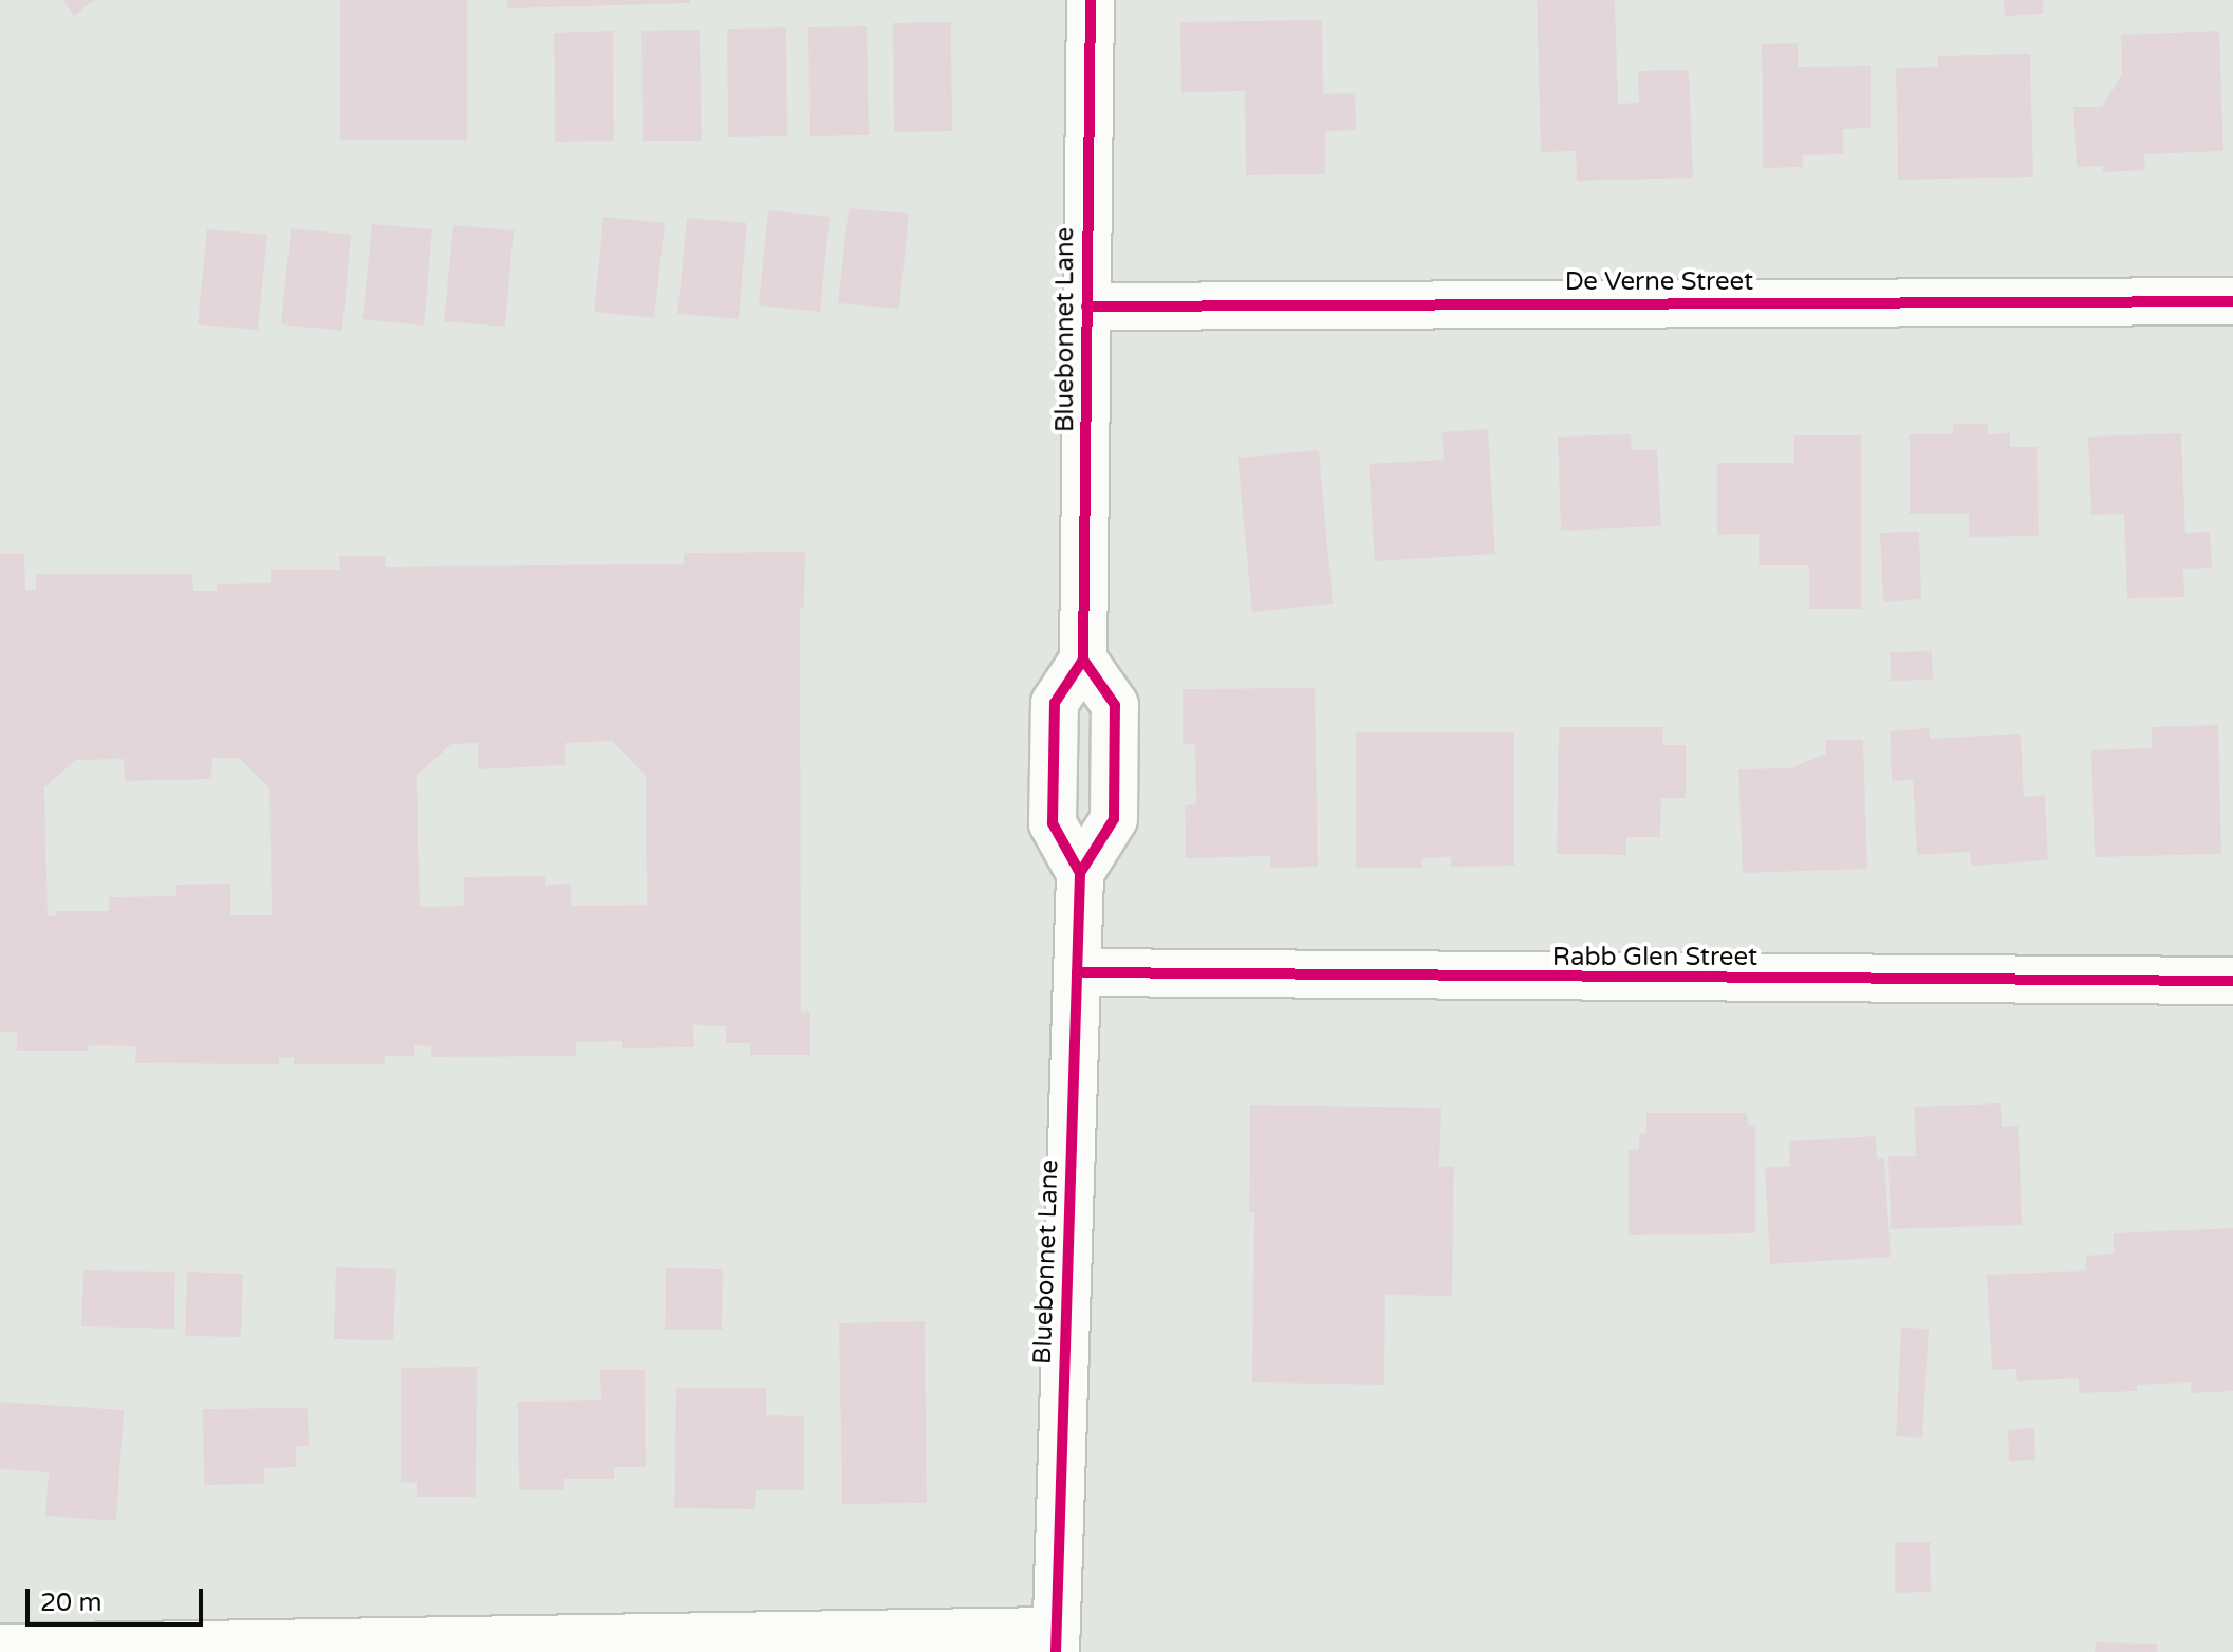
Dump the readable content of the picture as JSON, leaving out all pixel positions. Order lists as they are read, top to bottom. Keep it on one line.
{"streets":{"street":["De Verne Street","Bluebonnet Lane","Rabb Glen Street"]},"crossings":[["De Verne Street","Bluebonnet Lane"],["Bluebonnet Lane","Rabb Glen Street"]],"scale_bar":"20 m"}
